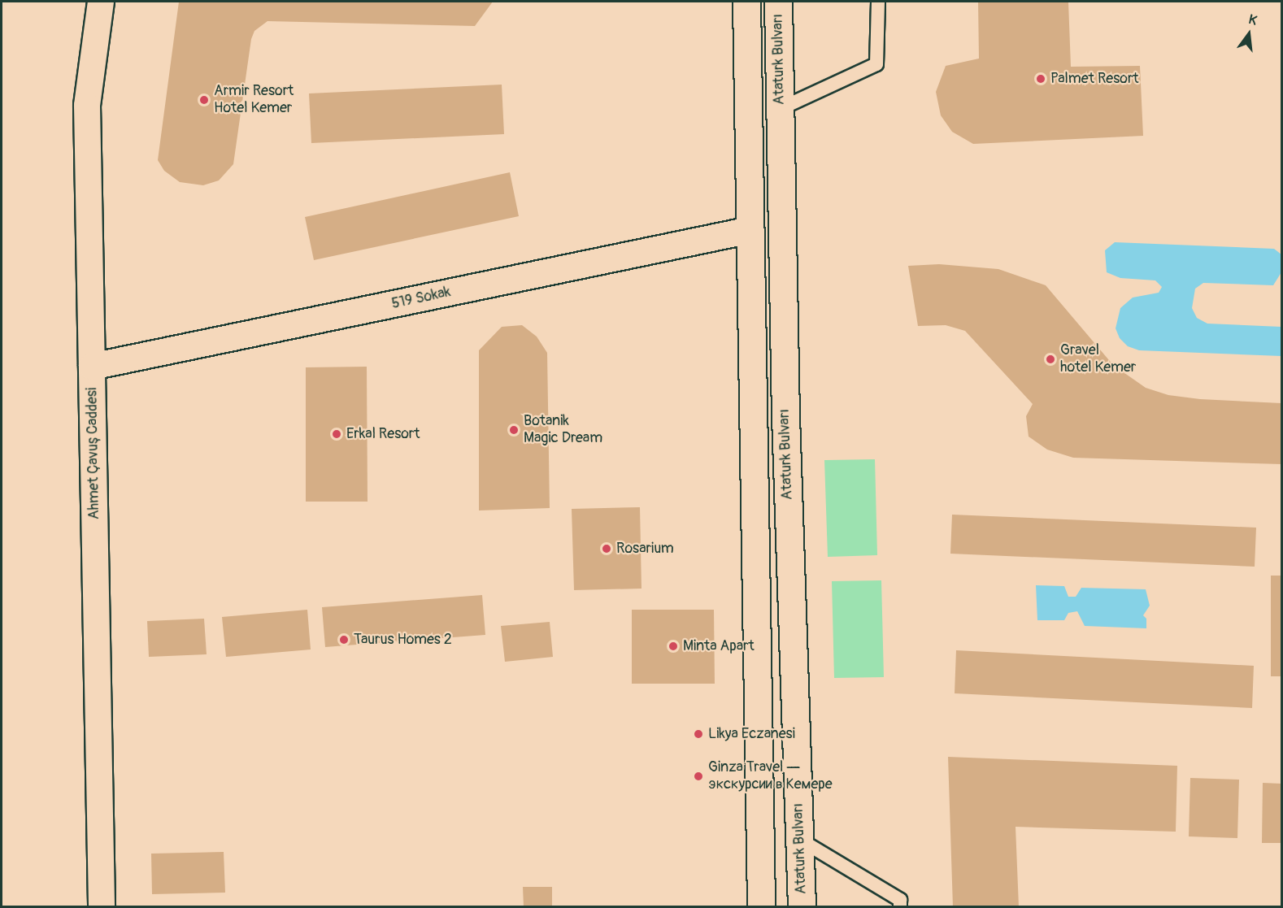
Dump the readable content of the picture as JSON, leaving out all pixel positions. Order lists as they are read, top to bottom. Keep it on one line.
{"streets":{"main road":["Ataturk Bulvarı"],"street":["519 Sokak","Ahmet Çavuş Caddesi"]},"crossings":[["519 Sokak","Ahmet Çavuş Caddesi"]],"places":["Palmet Resort","Armir Resort Hotel Kemer","Gravel hotel Kemer","Botanik Magic Dream","Erkal Resort","Rosarium","Taurus Homes 2","Minta Apart","Likya Eczanesi","Ginza Travel — экскурсии в Кемере"],"north":"top"}
